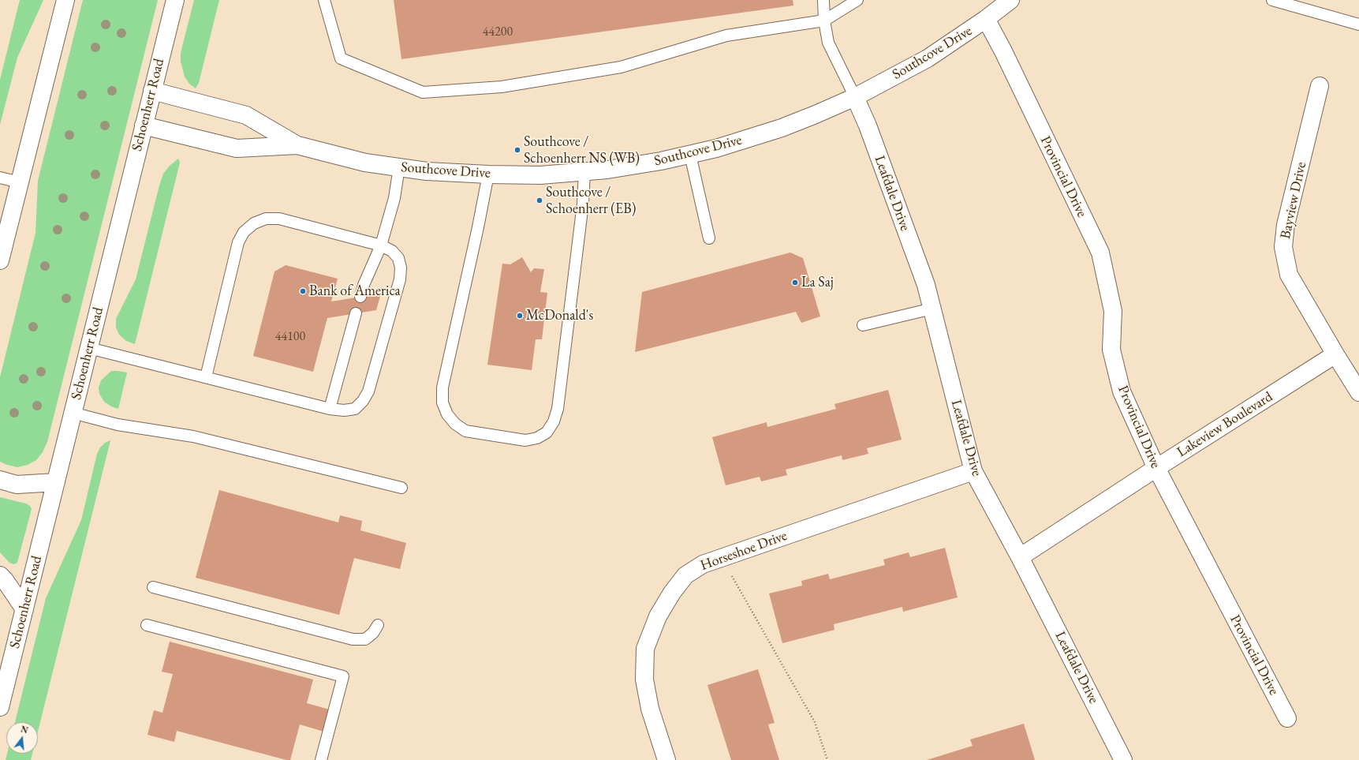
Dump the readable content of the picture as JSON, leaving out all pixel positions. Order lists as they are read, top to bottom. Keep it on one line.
{"streets":{"street":["Southcove Drive","Schoenherr Road","Provincial Drive","Leafdale Drive","Bayview Drive","Lakeview Boulevard","Horseshoe Drive"]},"crossings":[["Southcove Drive","Schoenherr Road"],["Southcove Drive","Provincial Drive"],["Southcove Drive","Leafdale Drive"],["Provincial Drive","Lakeview Boulevard"],["Leafdale Drive","Lakeview Boulevard"],["Leafdale Drive","Horseshoe Drive"],["Bayview Drive","Lakeview Boulevard"]],"places":["Southcove / Schoenherr NS (WB)","Southcove / Schoenherr (EB)","La Saj","Bank of America","McDonald's"],"house_numbers":["44200","44100"],"north":"top"}
